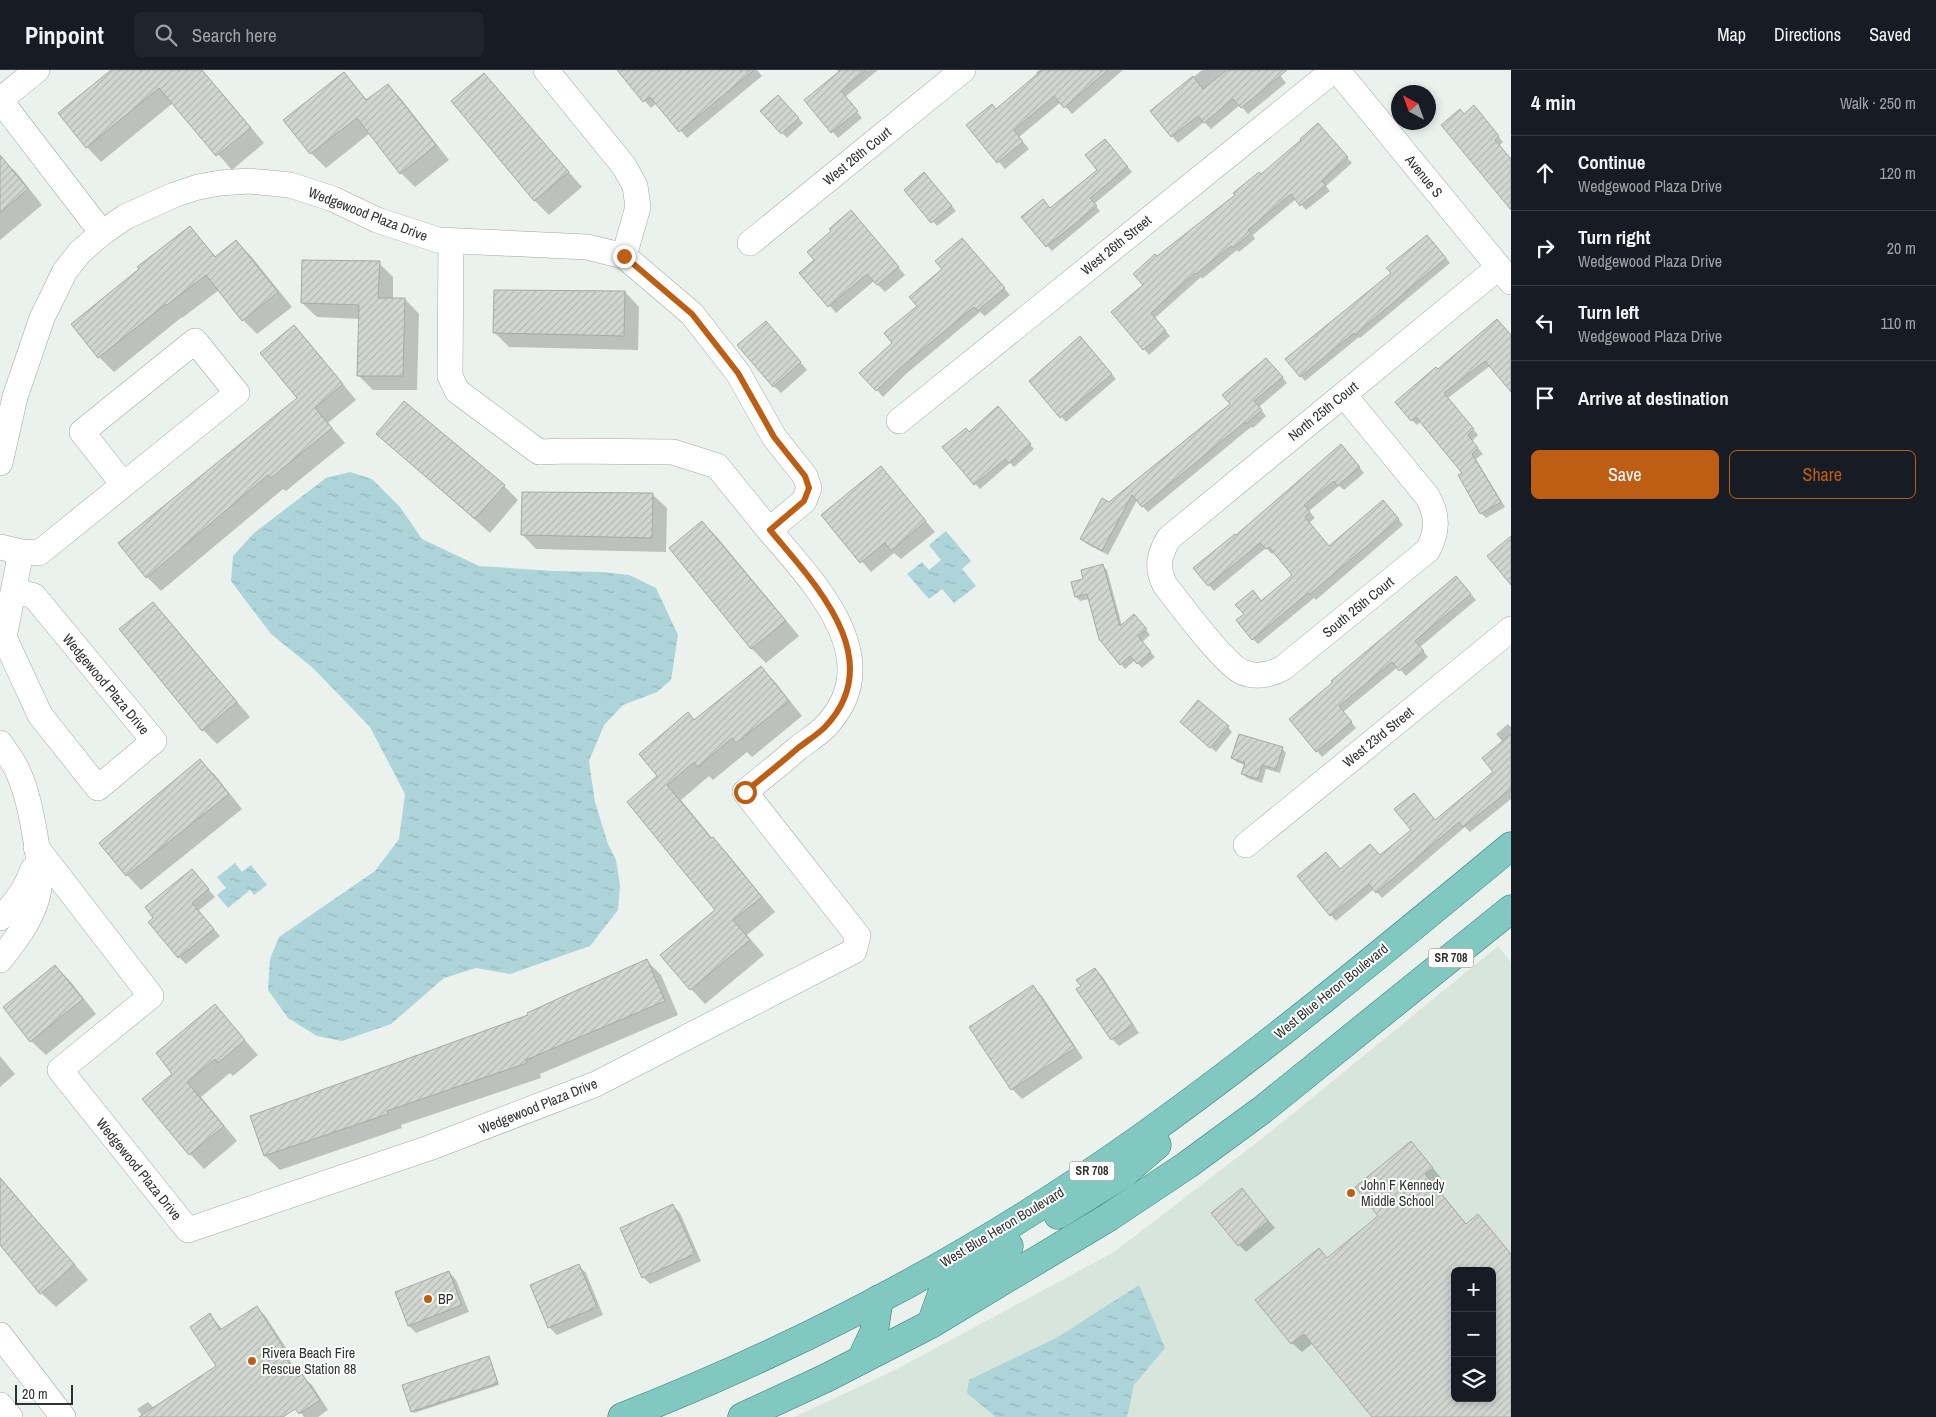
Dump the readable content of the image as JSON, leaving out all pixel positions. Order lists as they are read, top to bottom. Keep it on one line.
{"streets":{"main road":["SR 708","West Blue Heron Boulevard"],"street":["West 26th Court","Avenue S","Wedgewood Plaza Drive","West 26th Street","North 25th Court","South 25th Court","West 23rd Street"]},"crossings":[["Avenue S","West 26th Street"],["Avenue S","North 25th Court"],["North 25th Court","South 25th Court"]],"places":["John F Kennedy Middle School","BP","Rivera Beach Fire Rescue Station 88"],"scale_bar":"20 m","north":"top left","page":{"header":"Pinpoint","search":"Search here","nav":["Map","Directions","Saved"],"heading":["4 min","Walk · 250 m"],"list":[["Continue","Wedgewood Plaza Drive","120 m"],["Turn right","Wedgewood Plaza Drive","20 m"],["Turn left","Wedgewood Plaza Drive","110 m"],"Arrive at destination"],"buttons":["Save","Share"],"map_buttons":["+","−"],"scale":"20 m"}}
